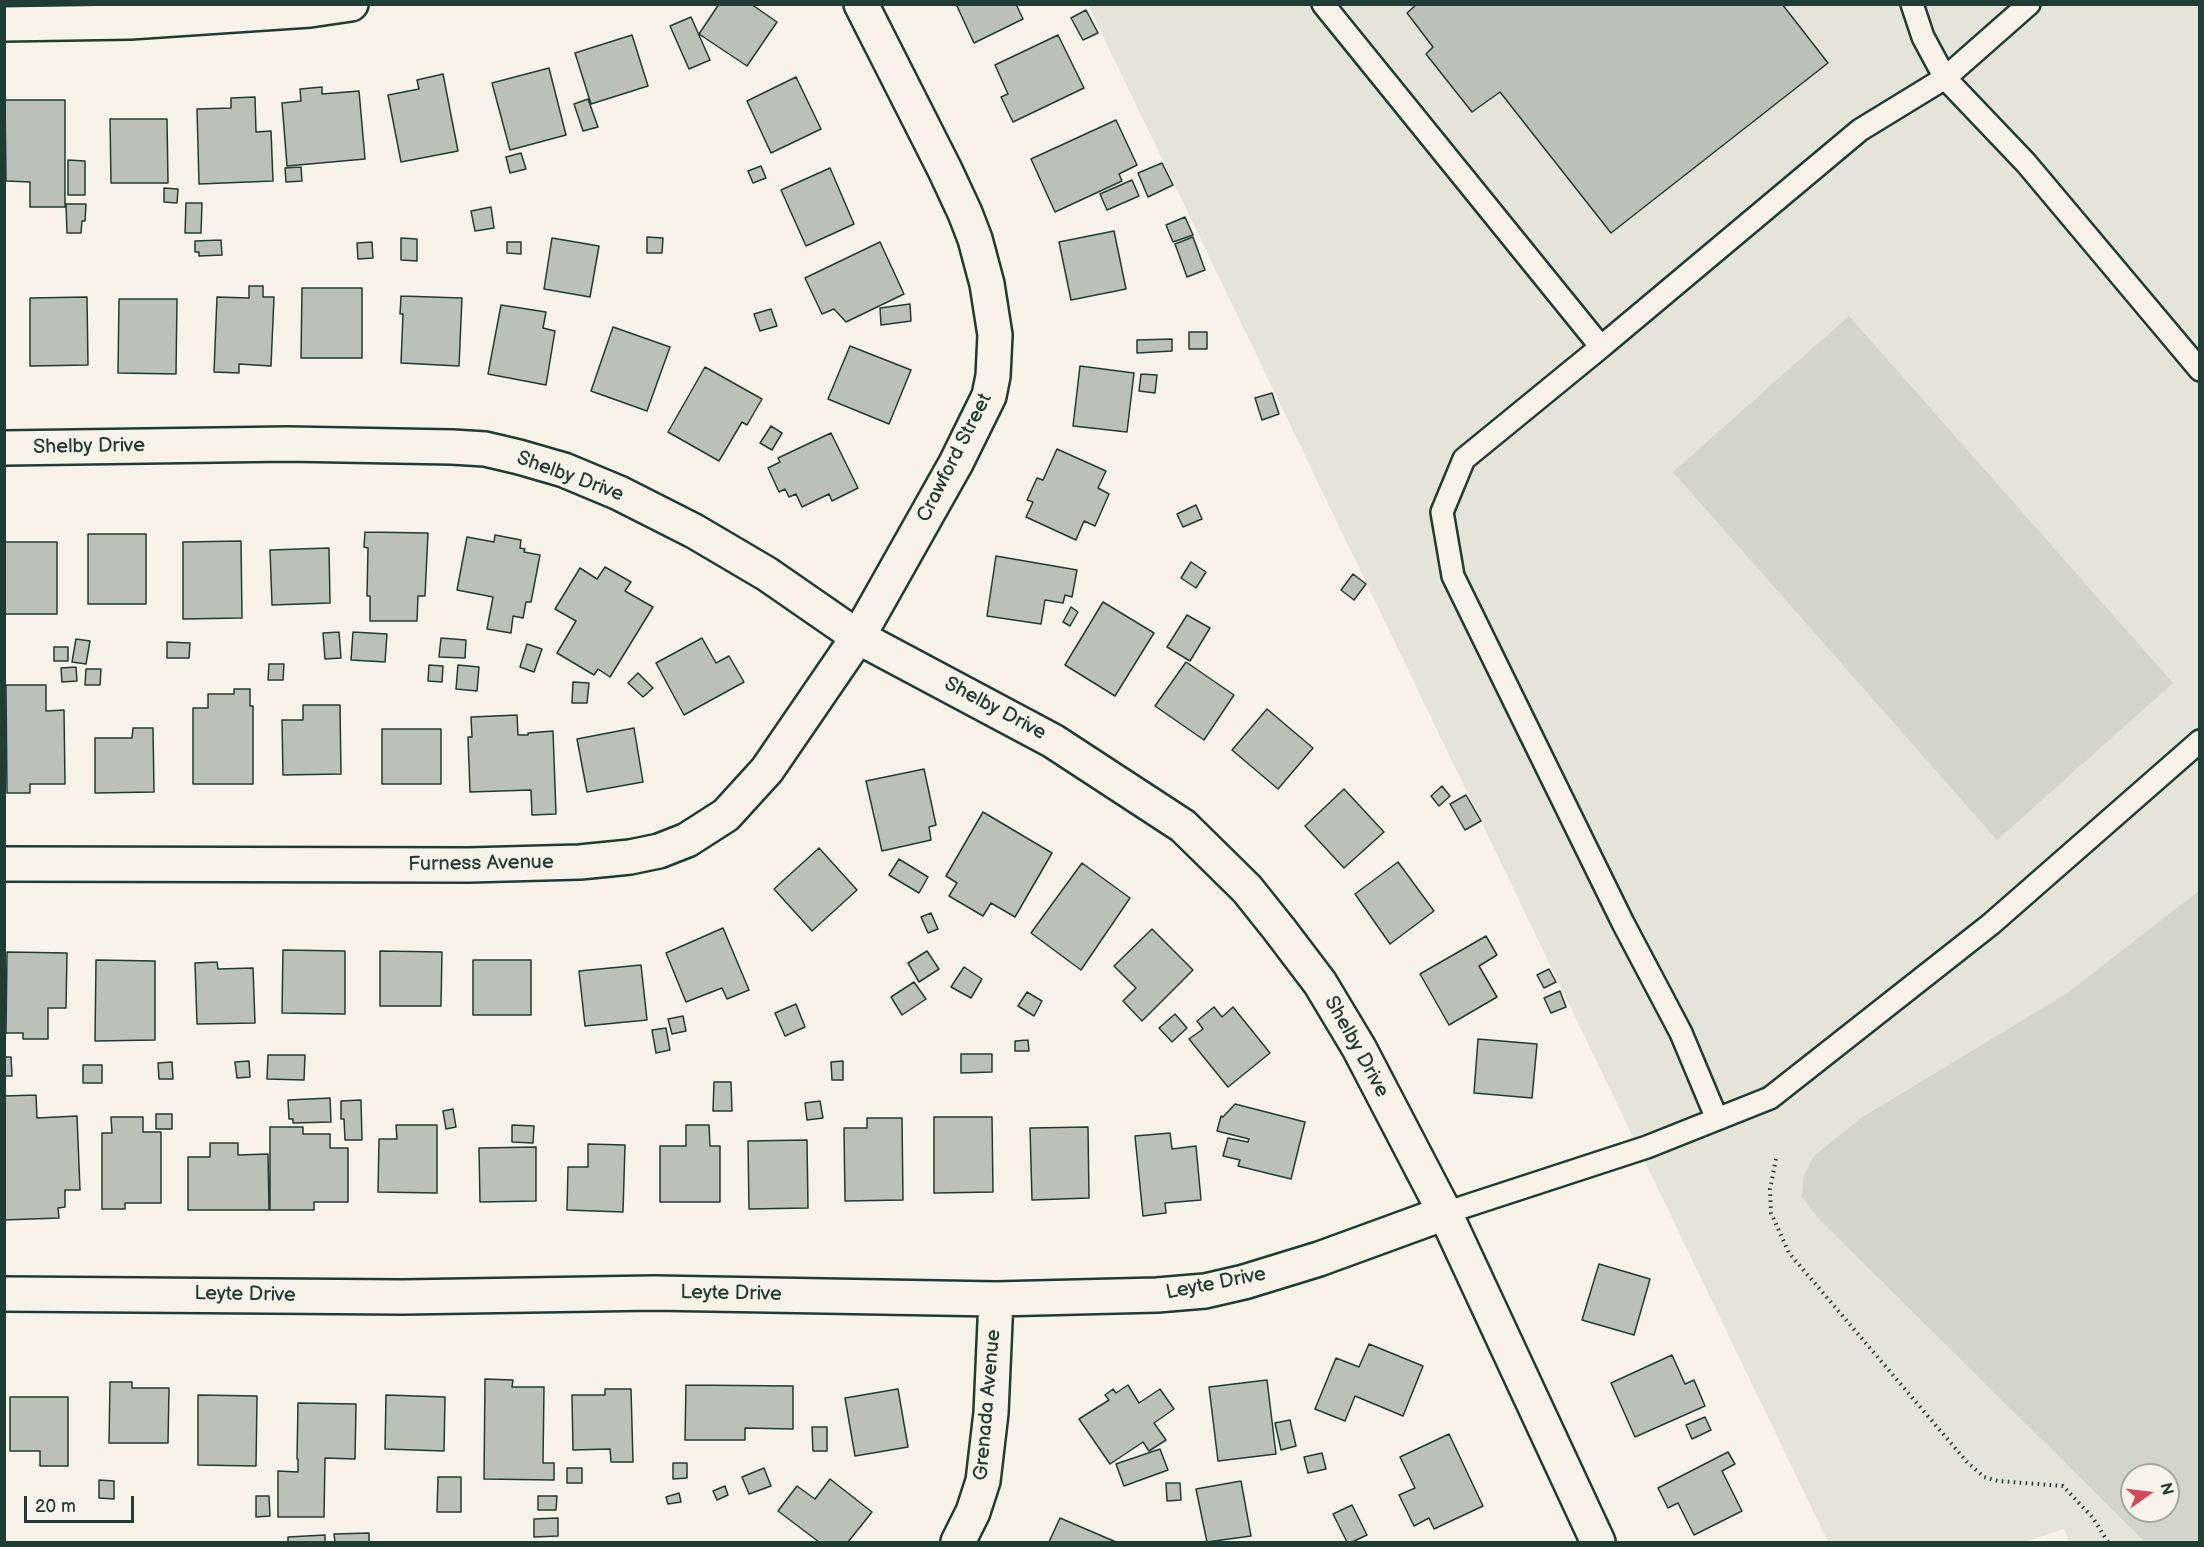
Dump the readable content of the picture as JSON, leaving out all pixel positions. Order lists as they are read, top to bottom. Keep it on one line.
{"streets":{"street":["Shelby Drive","Crawford Street","Furness Avenue","Leyte Drive","Grenada Avenue"]},"crossings":[["Shelby Drive","Crawford Street"],["Shelby Drive","Furness Avenue"],["Shelby Drive","Leyte Drive"],["Crawford Street","Furness Avenue"],["Leyte Drive","Grenada Avenue"]],"scale_bar":"20 m","north":"right"}
